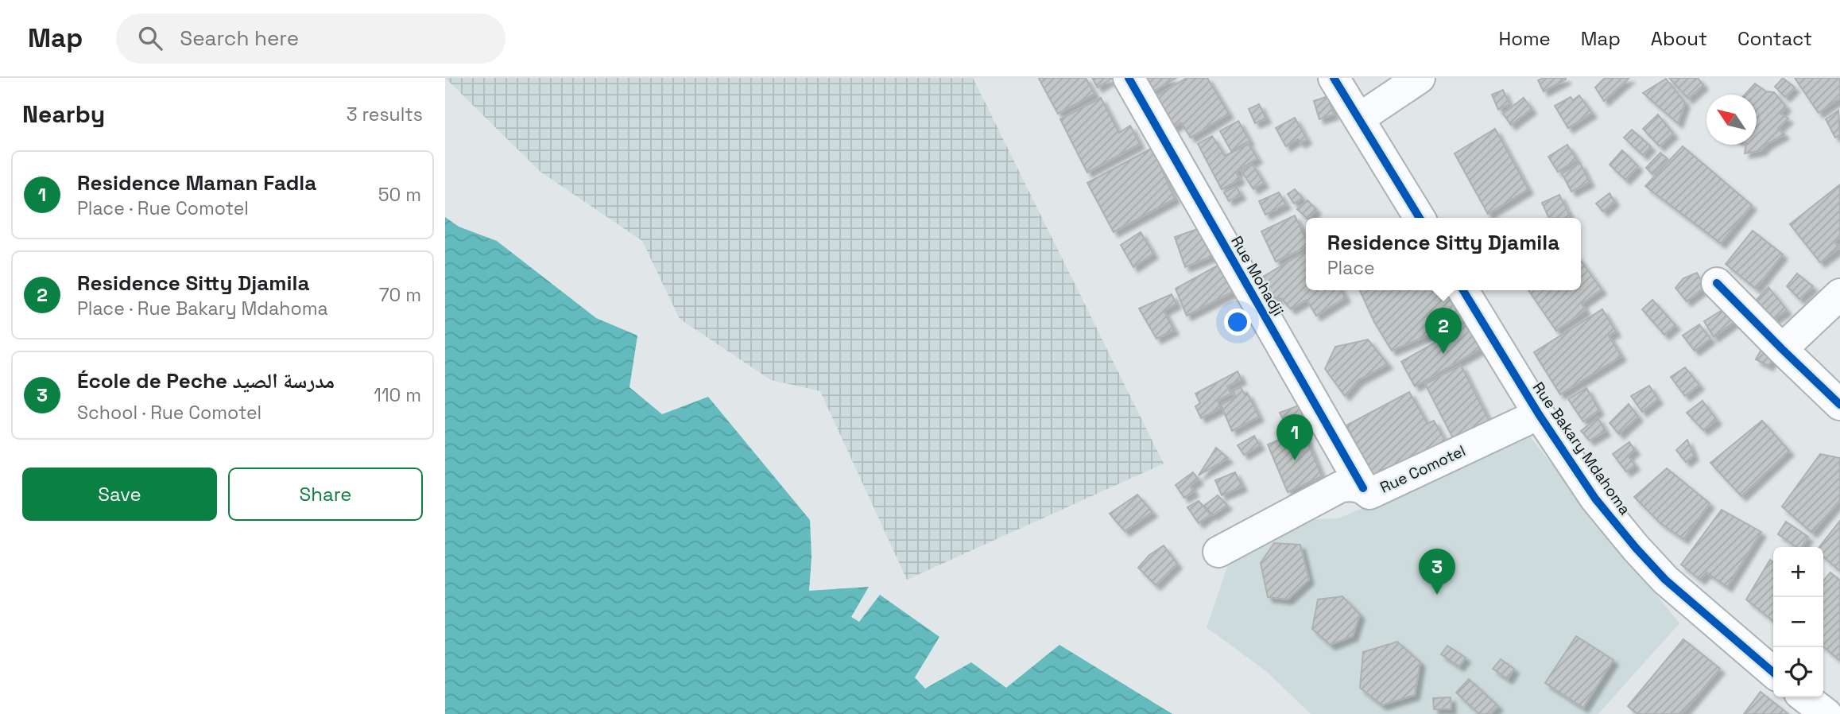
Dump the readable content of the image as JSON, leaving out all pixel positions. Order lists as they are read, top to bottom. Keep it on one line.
{"streets":{"street":["Rue Mohadji","Rue Bakary Mdahoma","Rue Comotel"]},"crossings":[["Rue Mohadji","Rue Comotel"],["Rue Bakary Mdahoma","Rue Comotel"]],"north":"top left","page":{"header":"Map","search":"Search here","nav":["Home","Map","About","Contact"],"heading":["Nearby","3 results"],"list":[{"mark":"1","name":"Residence Maman Fadla","note":"Place · Rue Comotel","value":"50 m"},{"mark":"2","name":"Residence Sitty Djamila","note":"Place · Rue Bakary Mdahoma","value":"70 m"},{"mark":"3","name":"École de Peche مدرسة الصيد","note":"School · Rue Comotel","value":"110 m"}],"popup":["Residence Sitty Djamila","Place"],"pins":["2","1","3"],"buttons":["Save","Share"],"map_buttons":["+","−"]}}
